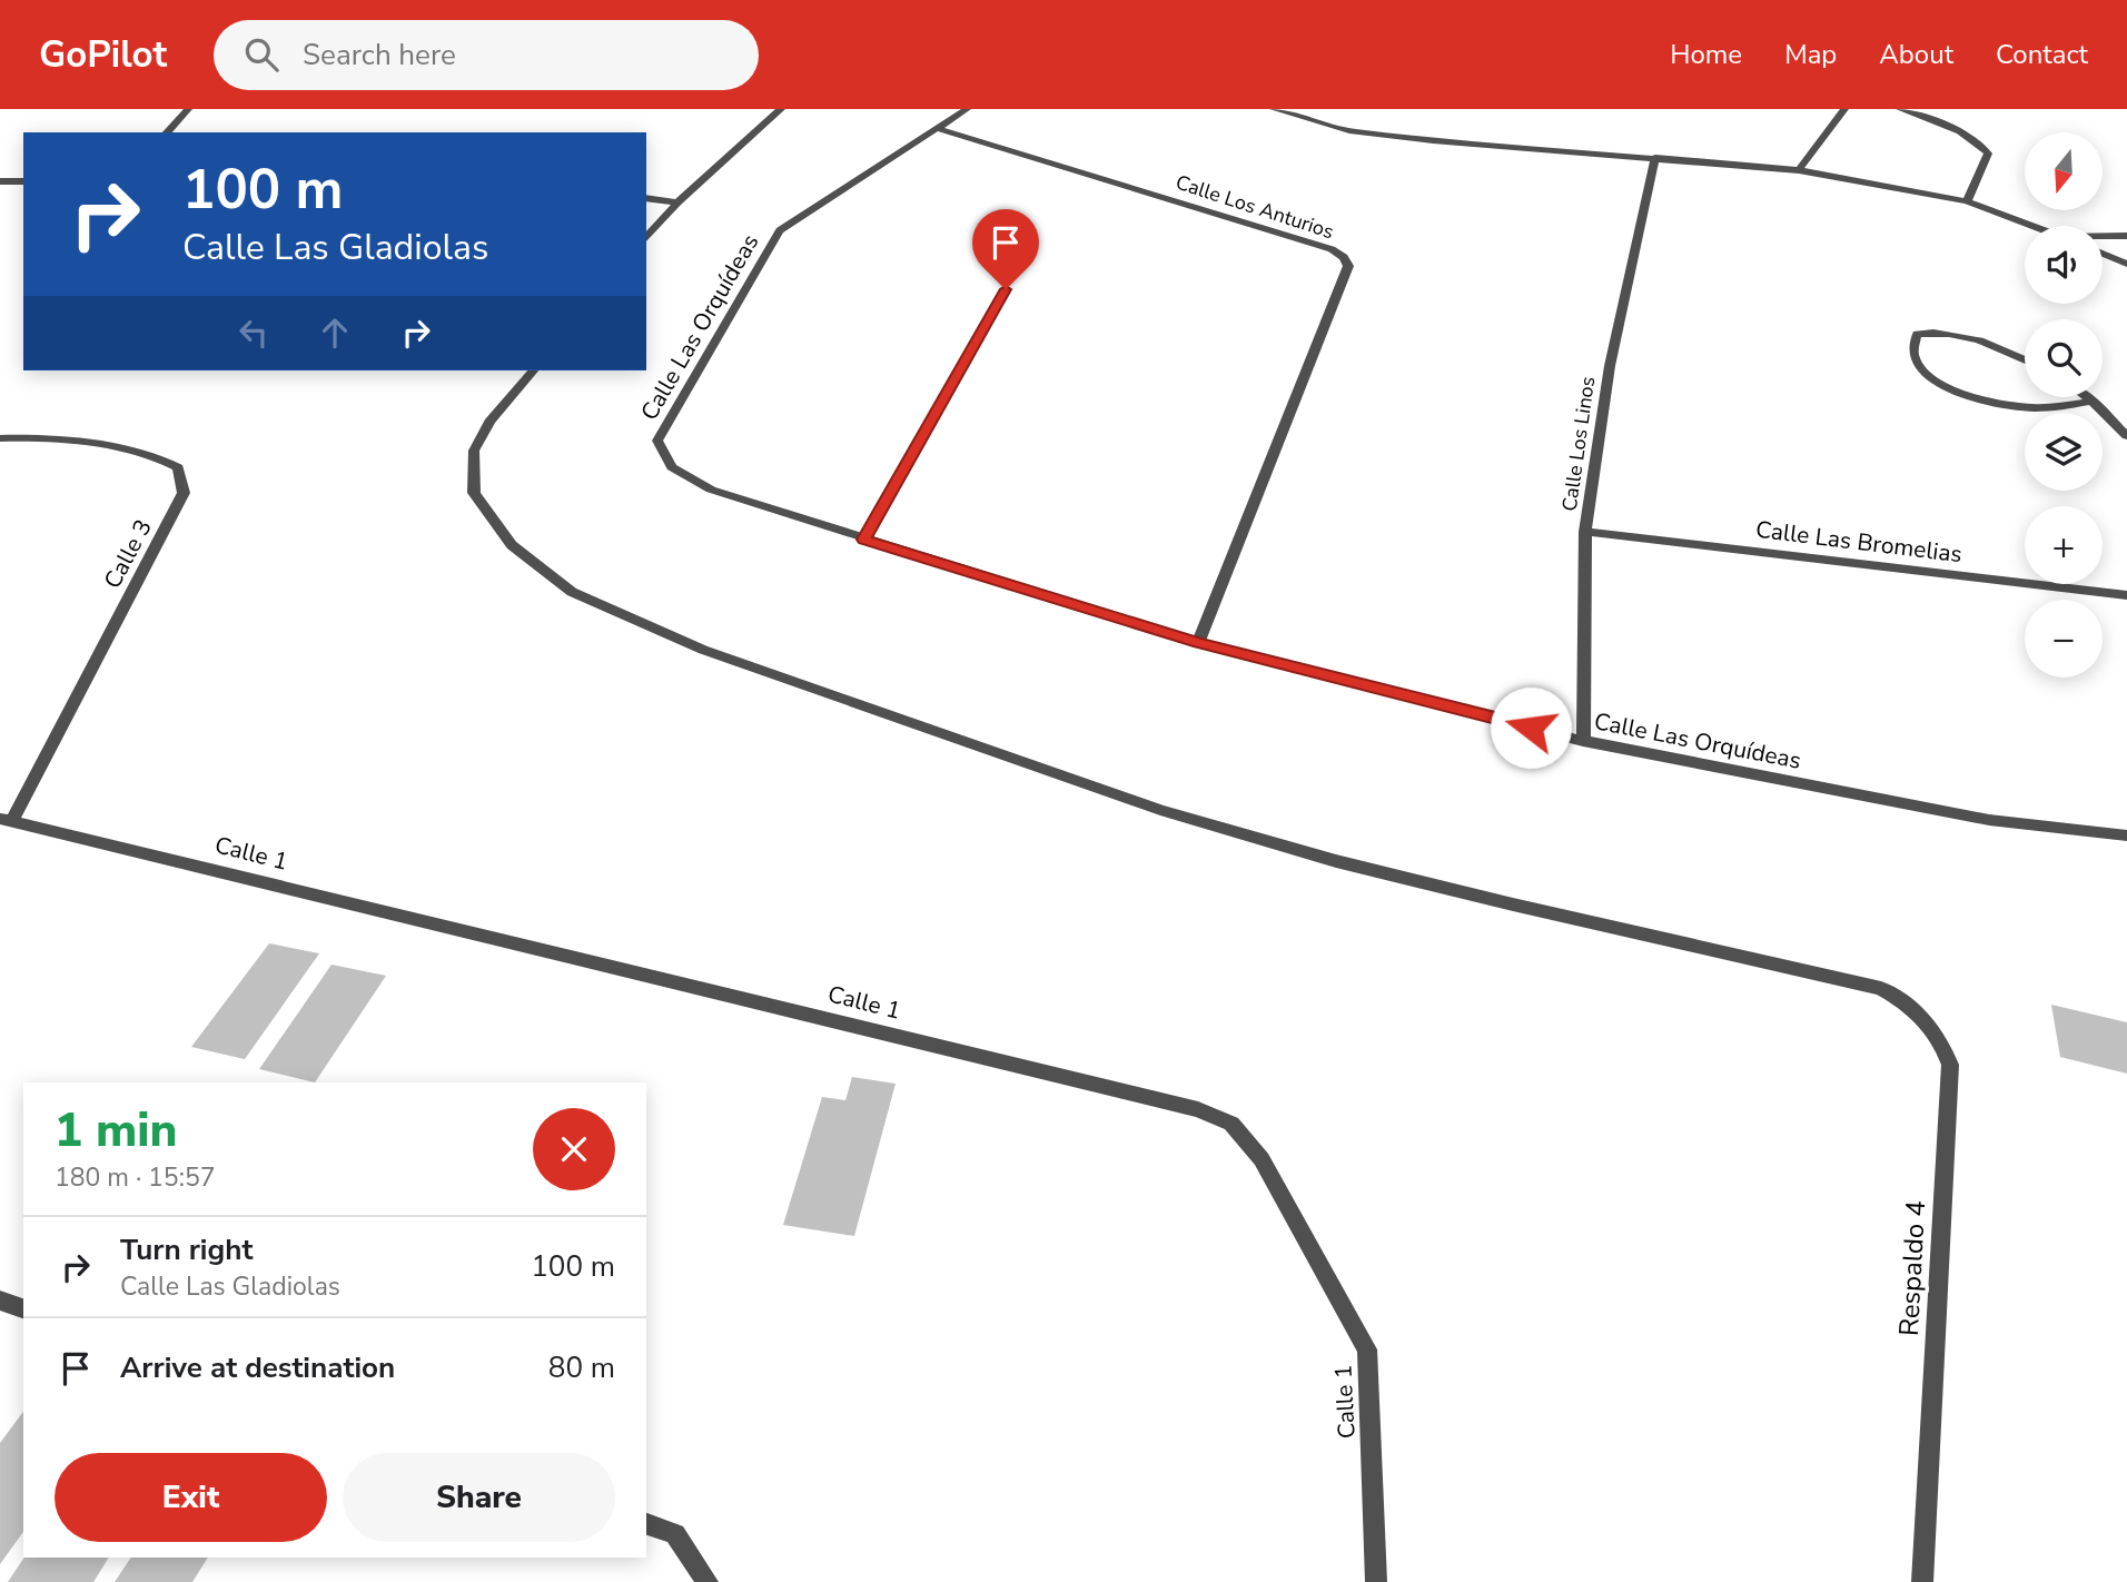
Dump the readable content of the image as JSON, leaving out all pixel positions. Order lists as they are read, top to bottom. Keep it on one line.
{"streets":{"street":["Calle Los Anturios","Calle Las Orquídeas","Calle Los Linos","Calle Las Bromelias","Calle 3","Calle 1","Respaldo 4"]},"crossings":[["Calle Los Anturios","Calle Las Orquídeas"],["Calle Las Orquídeas","Calle Los Linos"],["Calle Los Linos","Calle Las Bromelias"],["Calle 3","Calle 1"]],"north":"bottom","page":{"header":"GoPilot","search":"Search here","nav":["Home","Map","About","Contact"],"map_buttons":["+","−"],"turn":["100 m","Calle Las Gladiolas"],"heading":["1 min","180 m · 15:57"],"list":[{"name":"Turn right","note":"Calle Las Gladiolas","value":"100 m"},{"name":"Arrive at destination","value":"80 m"}],"buttons":["Exit","Share"]}}
